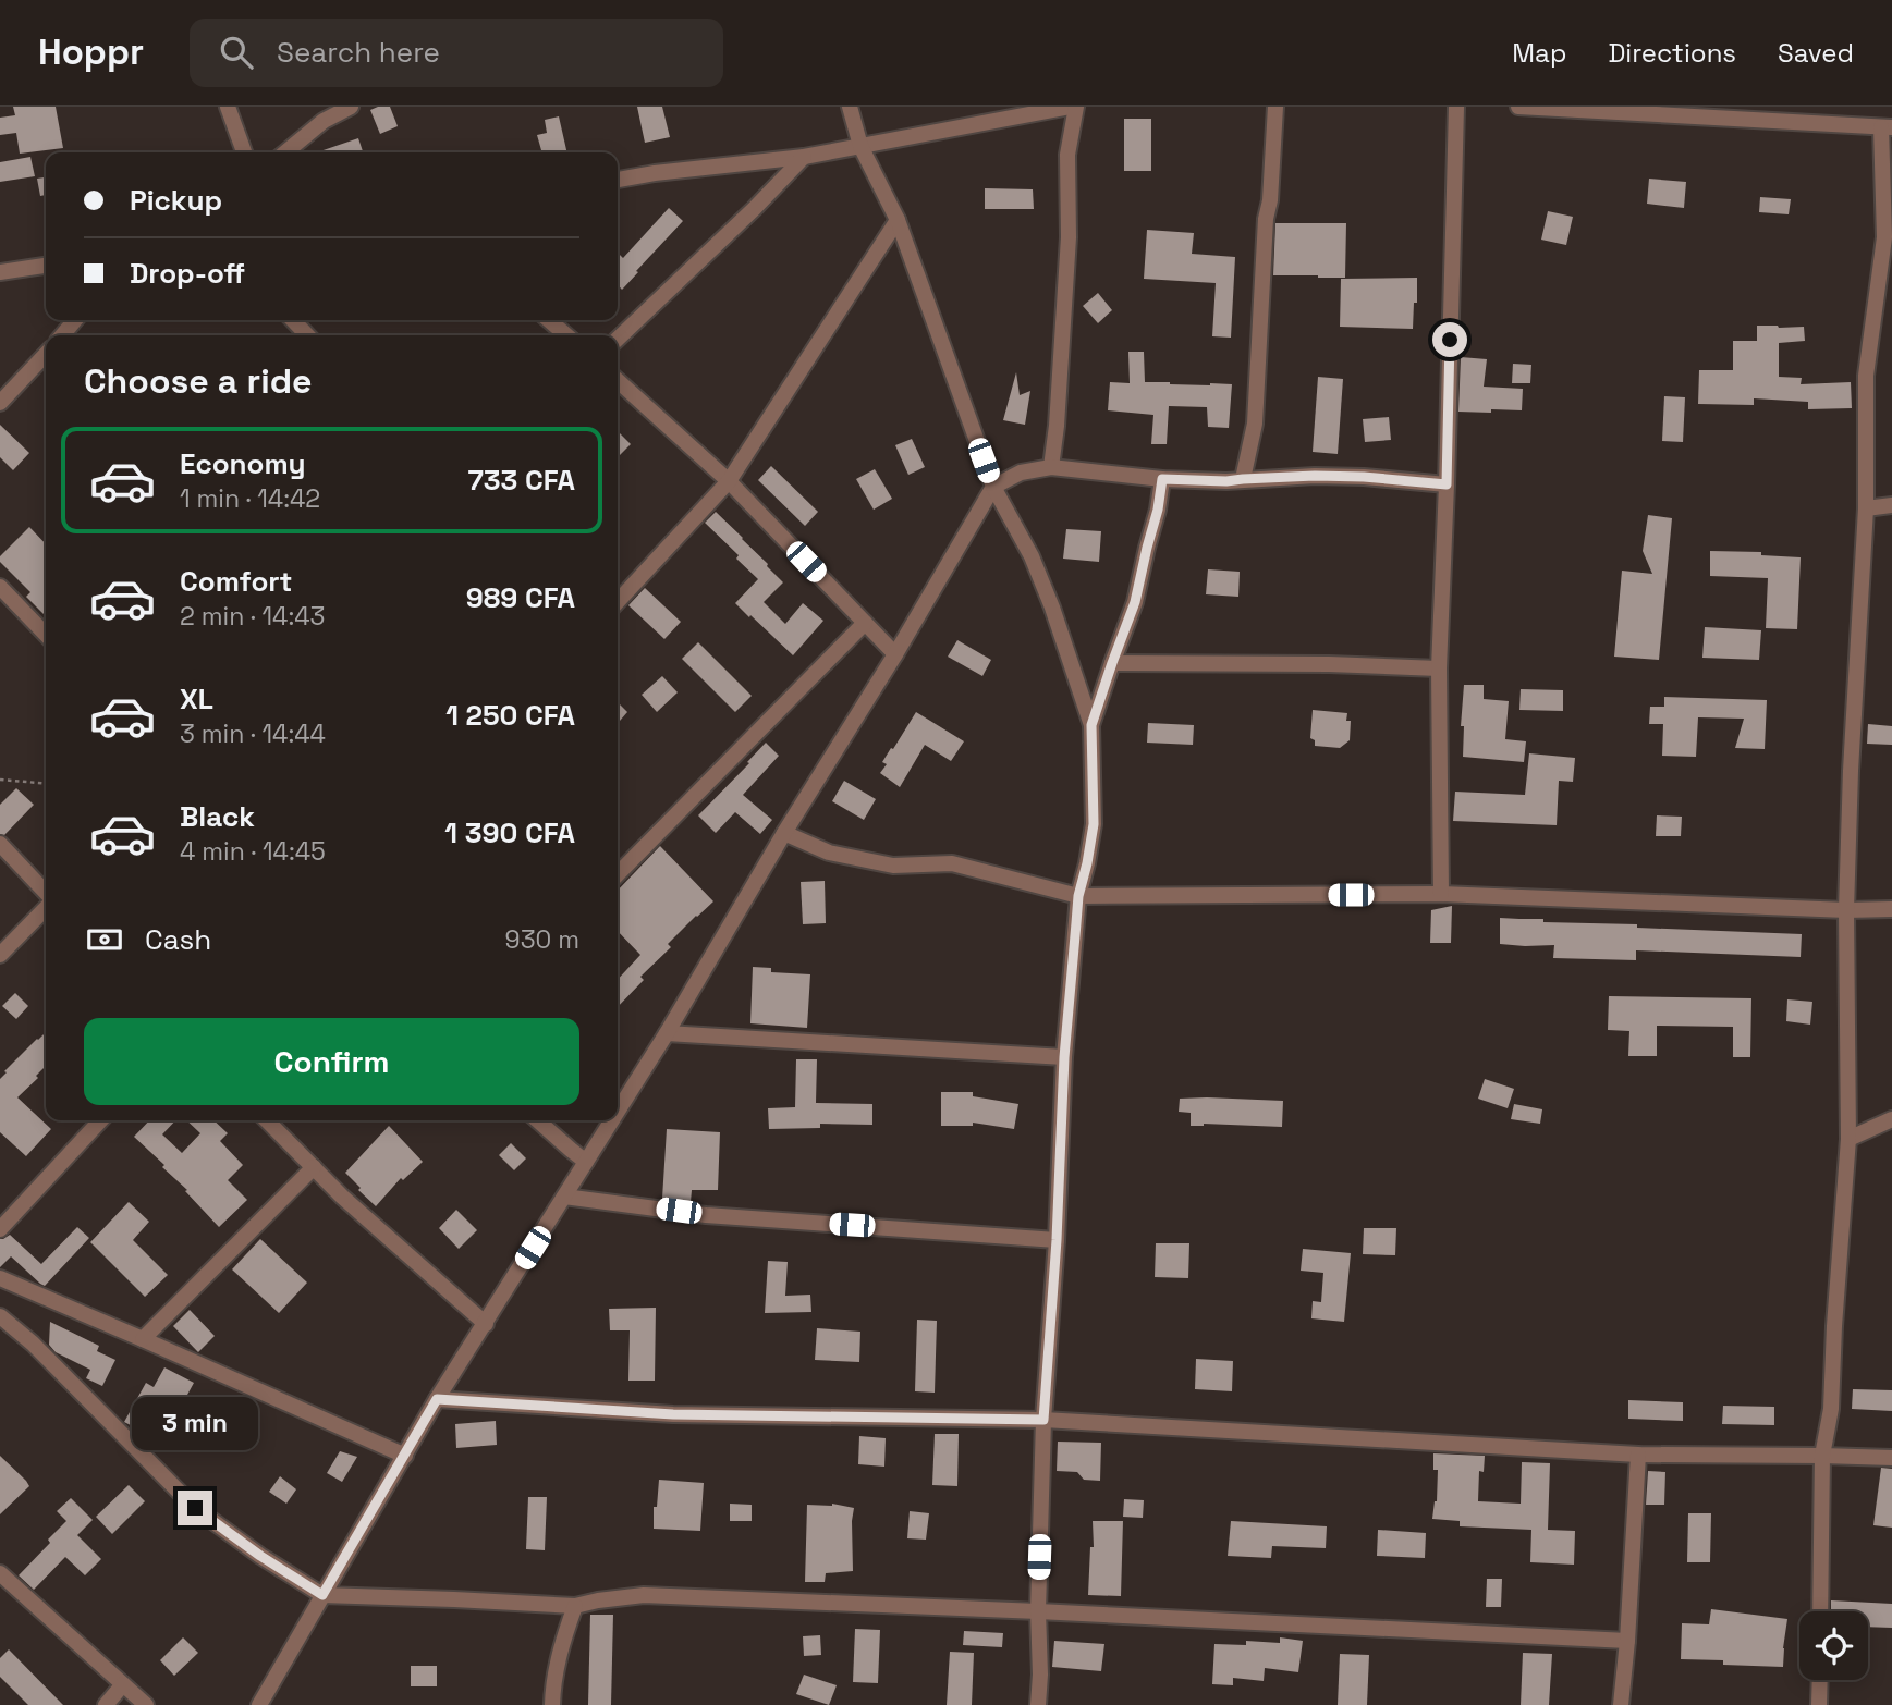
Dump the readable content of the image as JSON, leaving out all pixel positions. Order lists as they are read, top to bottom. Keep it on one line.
{"page":{"header":"Hoppr","search":"Search here","nav":["Map","Directions","Saved"],"banner":["Pickup","Drop-off"],"heading":"Choose a ride","list":[{"name":"Economy","note":"1 min · 14:42","value":"733 CFA"},{"name":"Comfort","note":"2 min · 14:43","value":"989 CFA"},{"name":"XL","note":"3 min · 14:44","value":"1 250 CFA"},{"name":"Black","note":"4 min · 14:45","value":"1 390 CFA"}],"pay":["Cash","930 m"],"buttons":"Confirm","bubble":"3 min"}}
